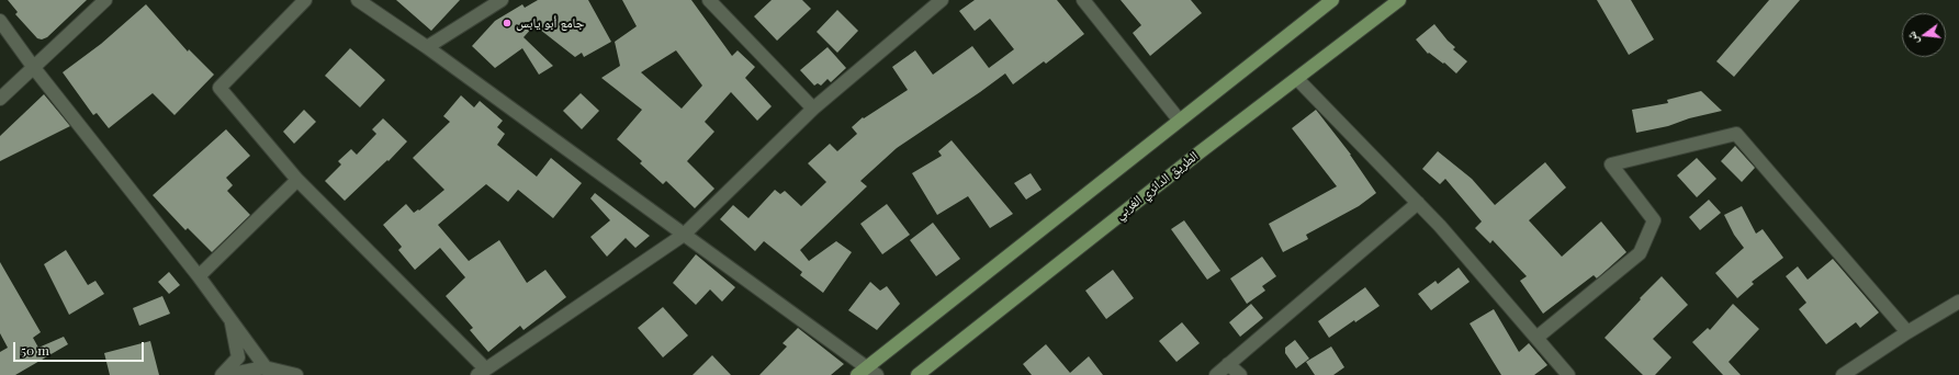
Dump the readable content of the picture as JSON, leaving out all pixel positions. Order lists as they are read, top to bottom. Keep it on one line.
{"streets":{"main road":["الطريق الدائري الغربي"]},"places":["جامع أبو يابس"],"scale_bar":"50 m","north":"left"}
